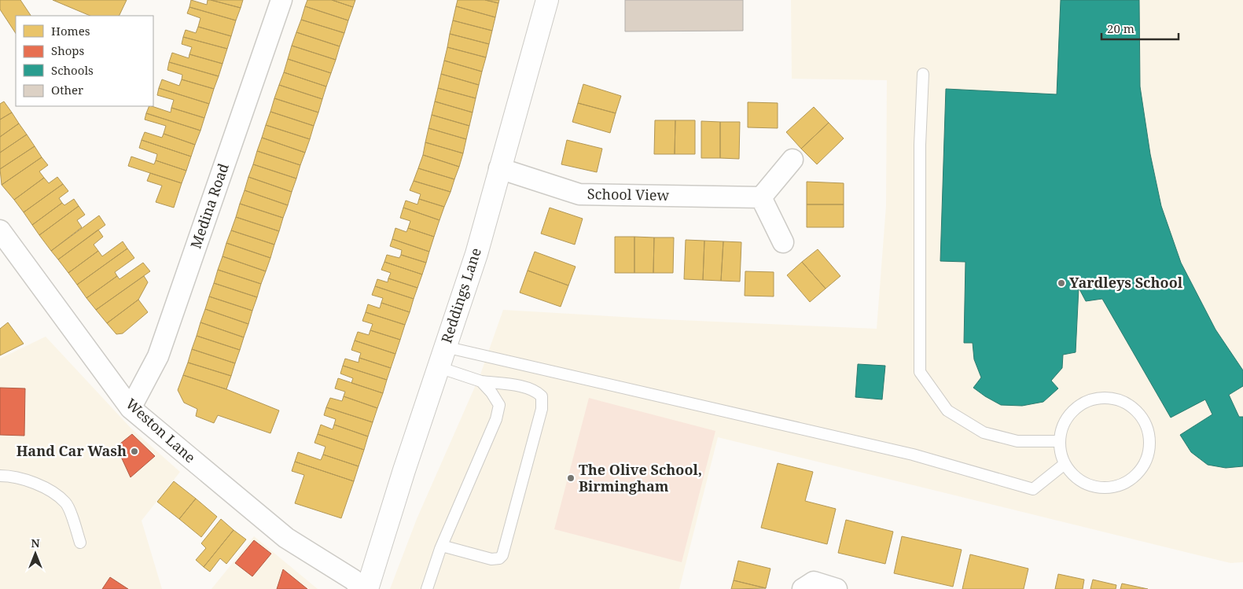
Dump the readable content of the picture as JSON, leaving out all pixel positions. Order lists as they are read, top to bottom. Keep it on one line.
{"streets":{"street":["School View","Medina Road","Reddings Lane","Weston Lane"]},"crossings":[["School View","Reddings Lane"],["Medina Road","Weston Lane"]],"places":["Yardleys School","Hand Car Wash","The Olive School, Birmingham"],"legend":["Homes","Shops","Schools","Other"],"scale_bar":"20 m","north":"top"}
